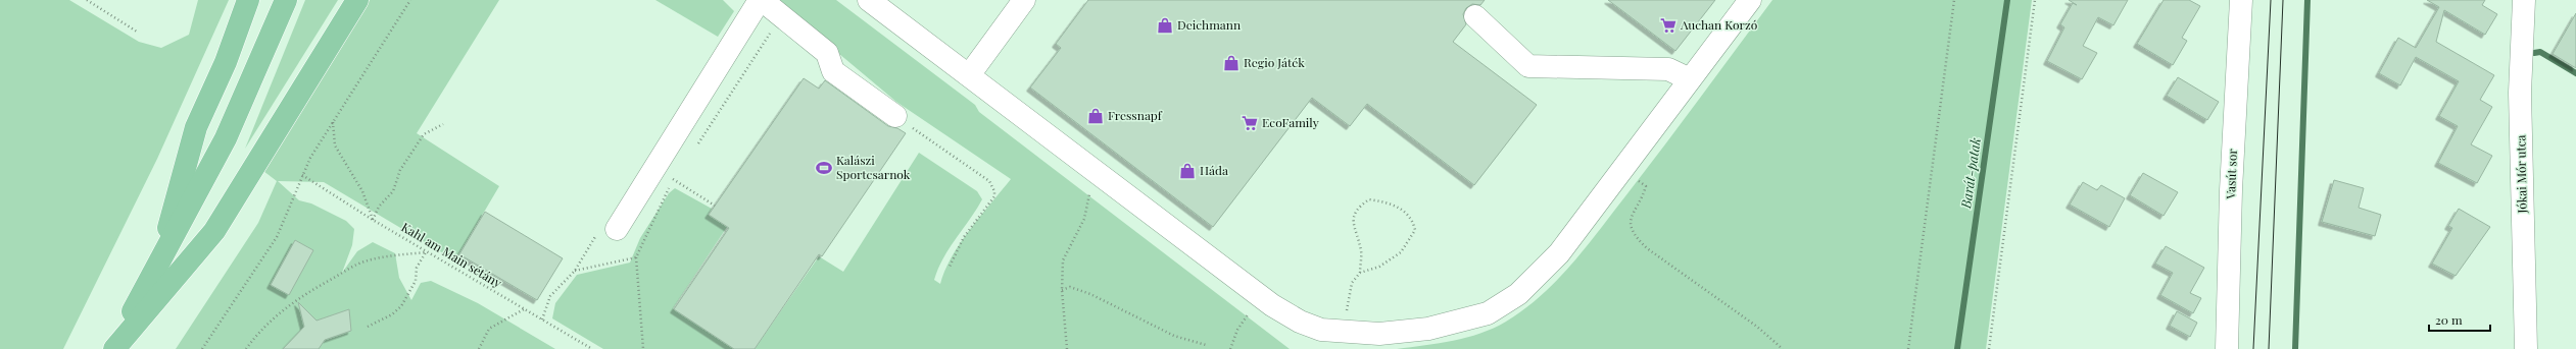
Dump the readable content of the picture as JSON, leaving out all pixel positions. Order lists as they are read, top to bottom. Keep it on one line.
{"streets":{"street":["Vasút sor","Jókai Mór utca"],"path":["Kahl am Main sétány"]},"water":["Barát-patak"],"places":{"shop":["Deichmann","Regio Játék","Fressnapf","Háda"],"supermarket":["Auchan Korzó","EcoFamily"],"sports":["Kalászi Sportcsarnok"]},"scale_bar":"20 m"}
